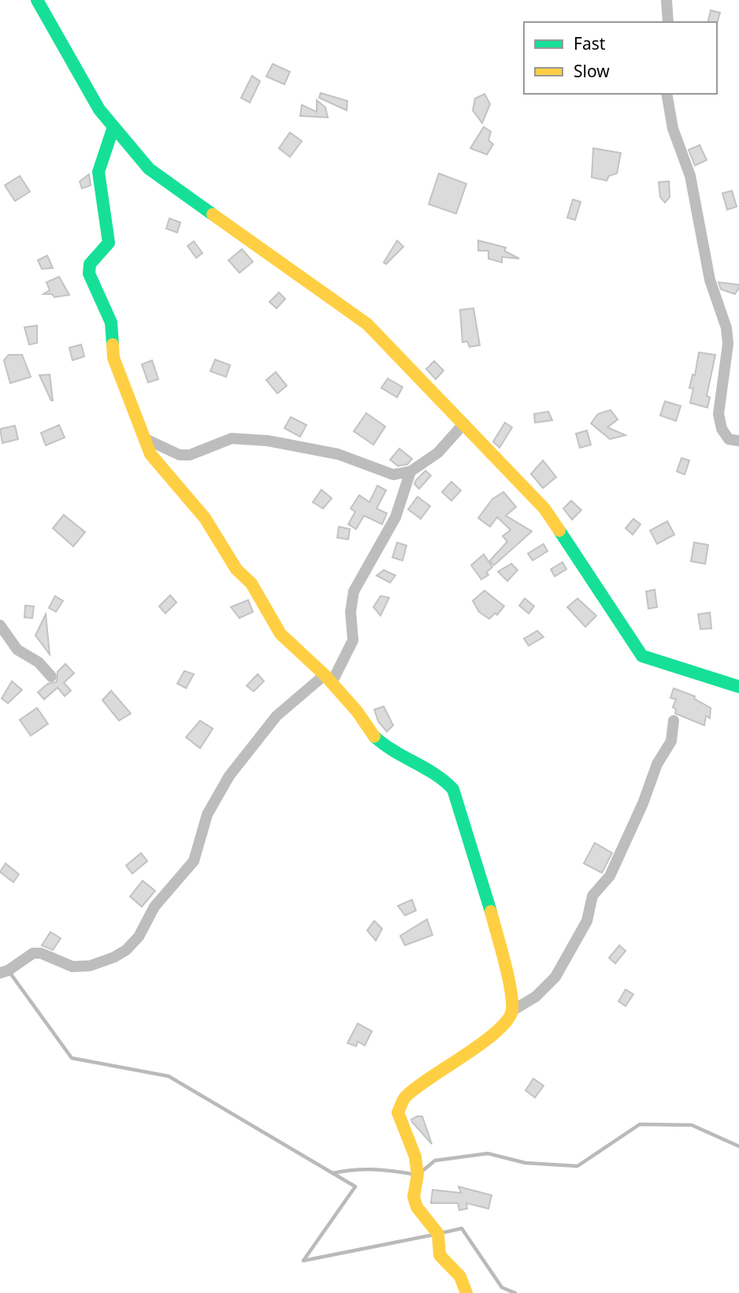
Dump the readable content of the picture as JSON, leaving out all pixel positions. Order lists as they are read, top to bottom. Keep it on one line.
{"legend":["Fast","Slow"]}
